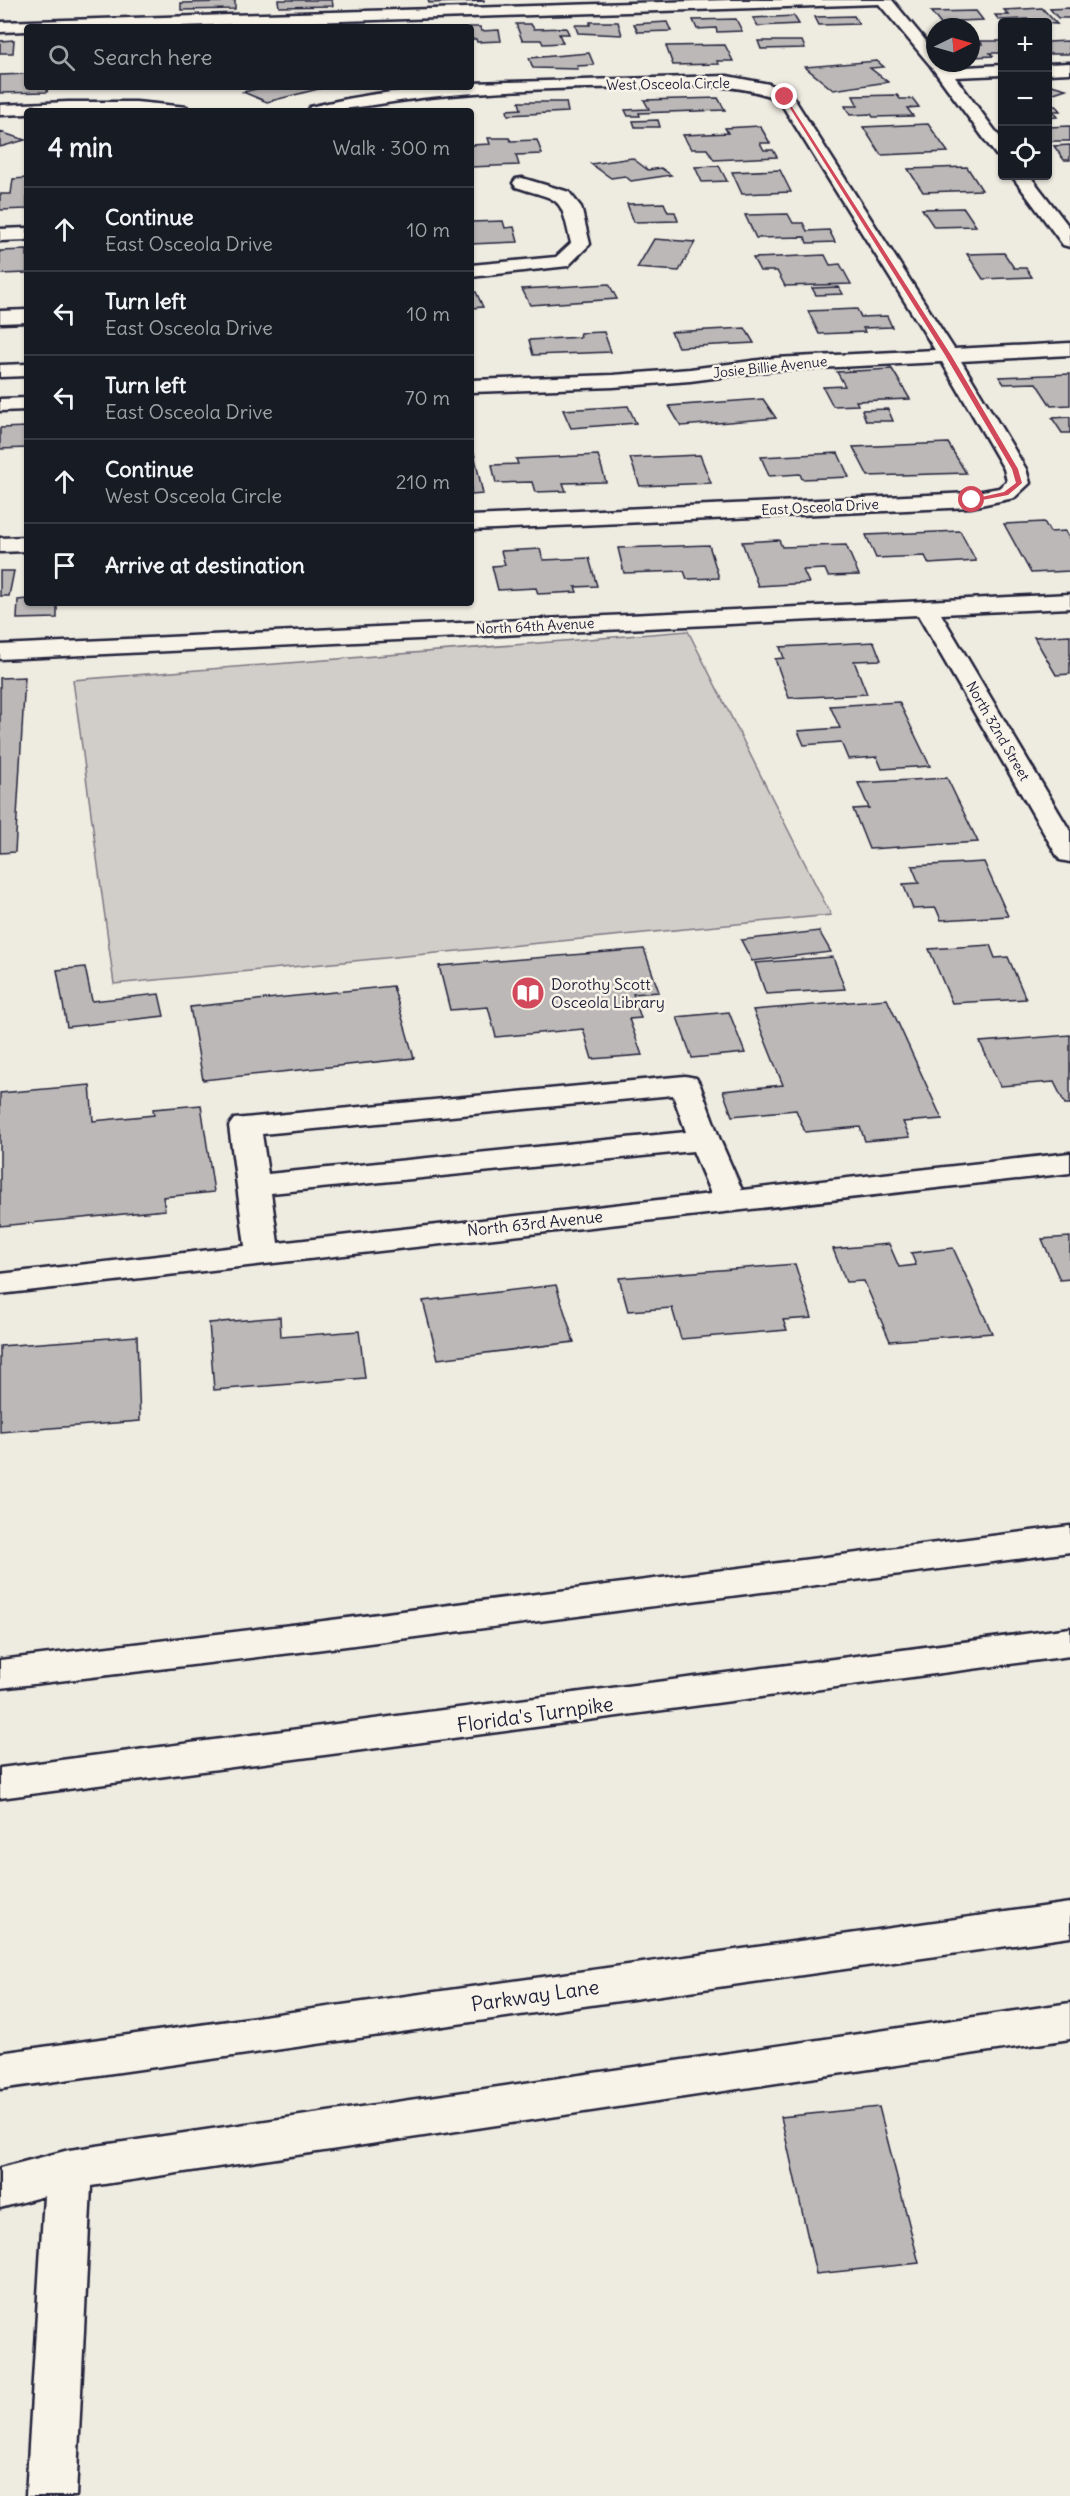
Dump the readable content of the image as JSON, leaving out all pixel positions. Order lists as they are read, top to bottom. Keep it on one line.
{"streets":{"main road":["West Osceola Circle","Josie Billie Avenue","East Osceola Drive","North 64th Avenue","North 32nd Street","North 63rd Avenue","Florida's Turnpike","Parkway Lane"]},"crossings":[["West Osceola Circle","Josie Billie Avenue"],["West Osceola Circle","East Osceola Drive"],["Josie Billie Avenue","East Osceola Drive"],["North 64th Avenue","North 32nd Street"]],"places":{"library":["Dorothy Scott Osceola Library"]},"north":"right","page":{"map_buttons":["+","−"],"search":"Search here","heading":["4 min","Walk · 300 m"],"list":[["Continue","East Osceola Drive","10 m"],["Turn left","East Osceola Drive","10 m"],["Turn left","East Osceola Drive","70 m"],["Continue","West Osceola Circle","210 m"],"Arrive at destination"]}}
